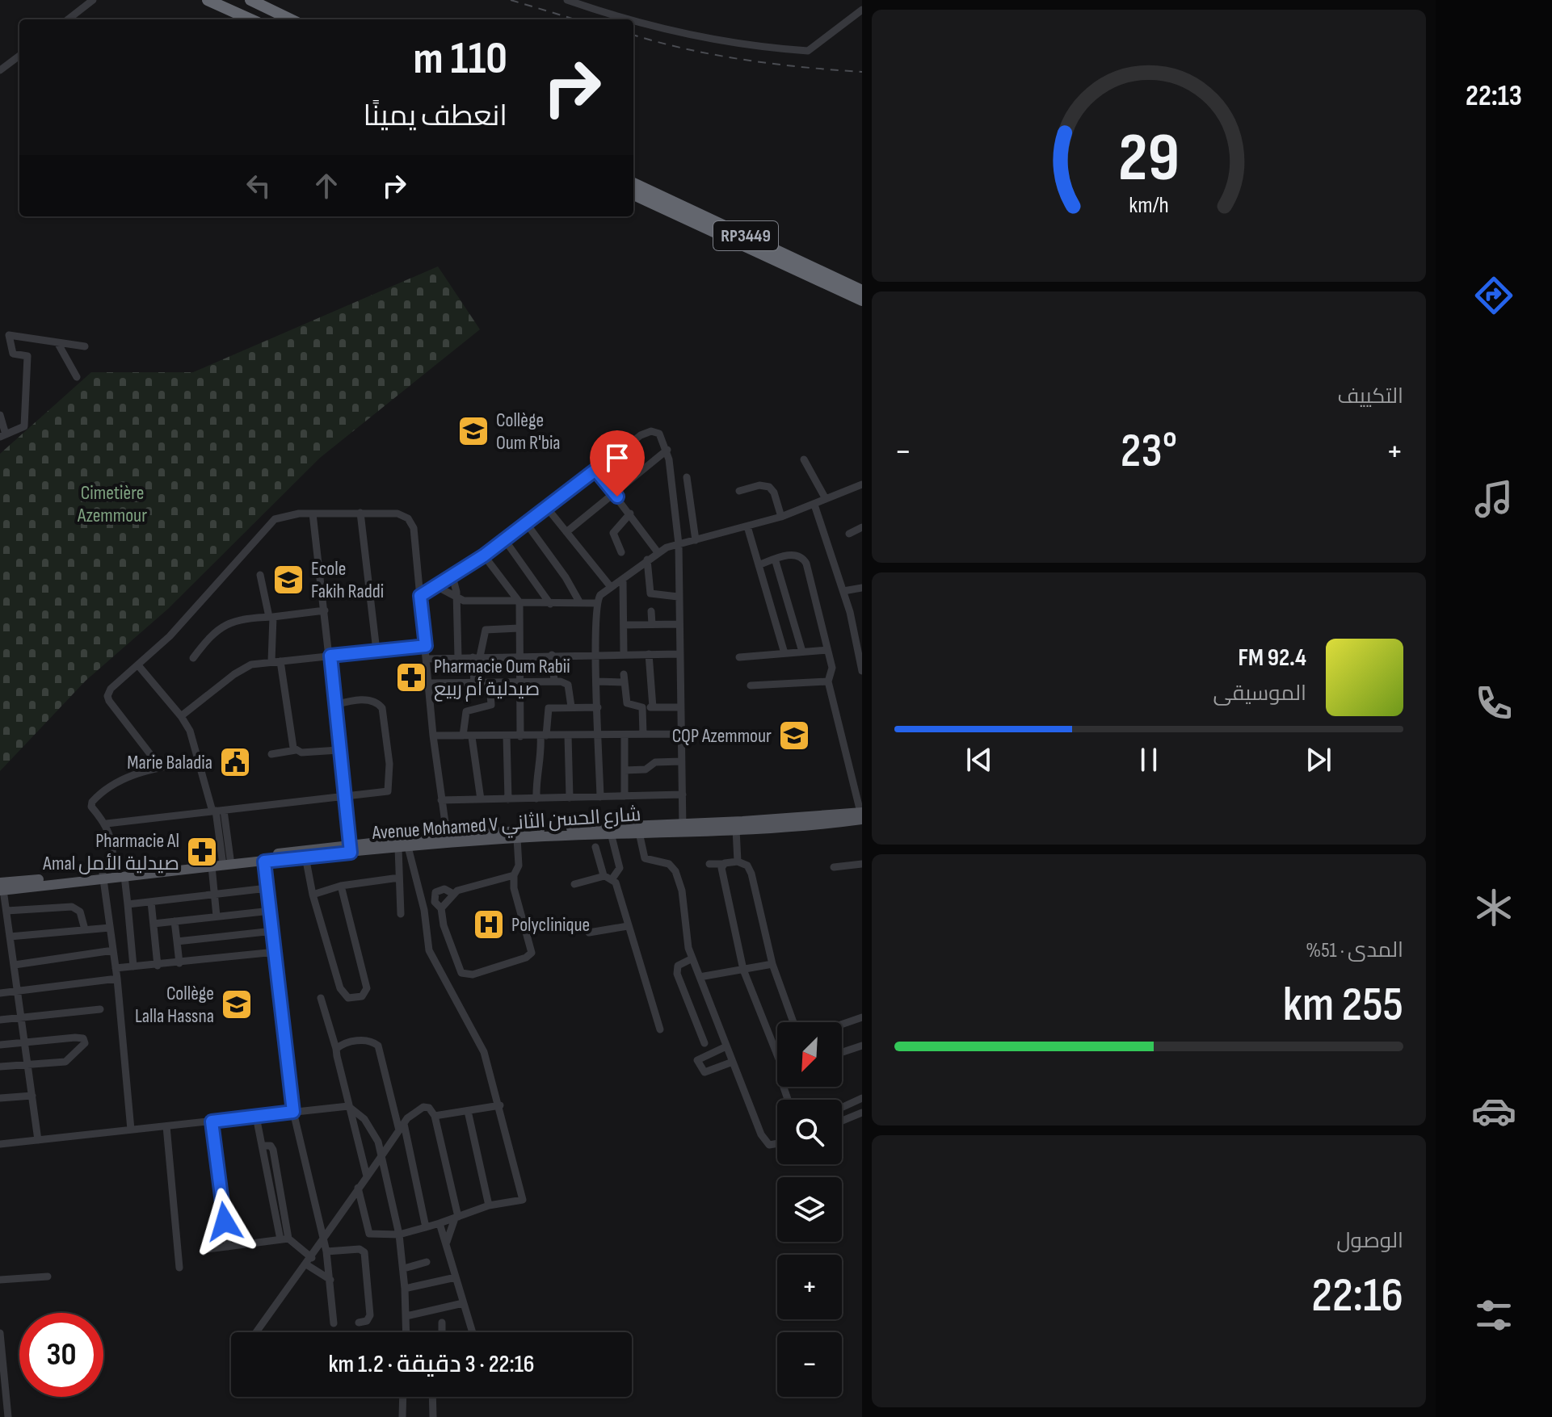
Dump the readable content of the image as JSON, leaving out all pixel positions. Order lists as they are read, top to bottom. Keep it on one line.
{"streets":{"highway":["RP3449"],"main road":["Avenue Mohamed V شارع الحسن الثاني"]},"parks":["Cimetière Azemmour"],"places":{"school or university":["Collège Oum R'bia","Ecole Fakih Raddi","CQP Azemmour","Collège Lalla Hassna"],"pharmacy":["Pharmacie Oum Rabii صيدلية أم ربيع","Pharmacie Al Amal صيدلية الأمل"],"public building":["Marie Baladia"],"hospital":["Polyclinique"]},"north":"bottom left","page":{"tabs":"22:13","turn":["110 m","انعطف يمينًا"],"tile":["التكييف",["المدى · 51%","255 km"],["الوصول","22:16"]],"heat":["−","23°","+"],"song":["92.4 FM","الموسيقى"],"map_buttons":["+","−"],"limit":"30","trip":"22:16 · 3 دقيقة · 1.2 km","gauge":["29","km/h"]}}
